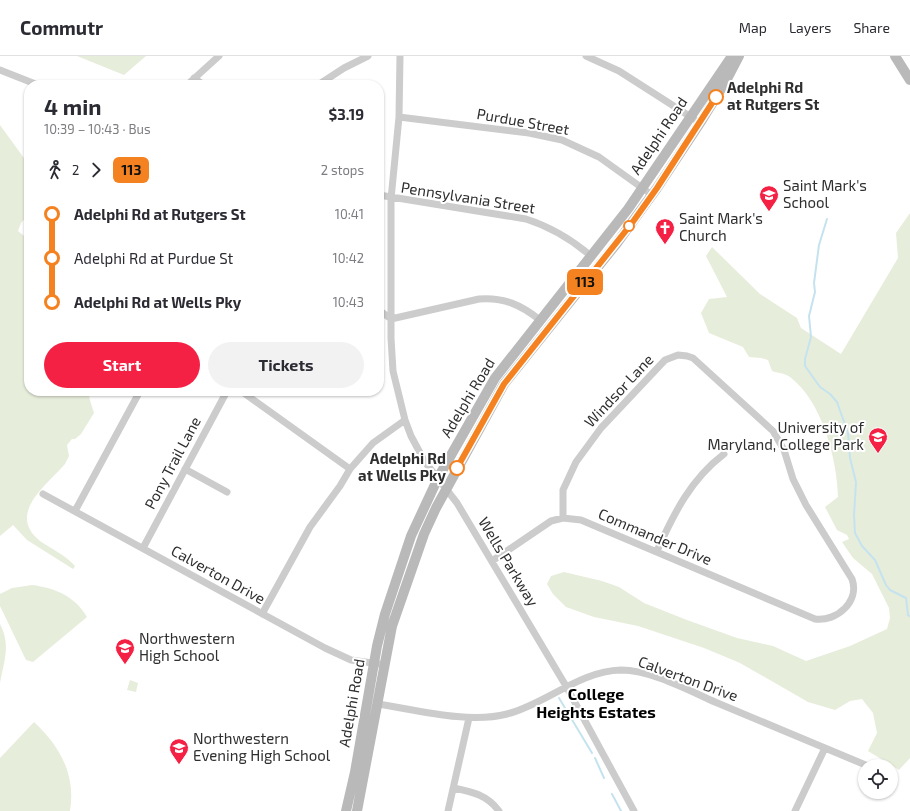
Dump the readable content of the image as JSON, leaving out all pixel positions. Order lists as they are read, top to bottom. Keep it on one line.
{"streets":{"main road":["Adelphi Road"],"street":["Purdue Street","Pennsylvania Street","Windsor Lane","Pony Trail Lane","Commander Drive","Wells Parkway","Calverton Drive"]},"crossings":[["Purdue Street","Adelphi Road"],["Purdue Street","Wells Parkway"],["Adelphi Road","Pennsylvania Street"],["Adelphi Road","Wells Parkway"],["Adelphi Road","Calverton Drive"],["Pennsylvania Street","Wells Parkway"],["Windsor Lane","Commander Drive"],["Pony Trail Lane","Calverton Drive"],["Commander Drive","Wells Parkway"],["Wells Parkway","Calverton Drive"]],"districts":["College Heights Estates"],"places":{"other":["Adelphi Rd at Rutgers St","Adelphi Rd at Wells Pky"],"school or university":["Saint Mark's School","University of Maryland, College Park","Northwestern High School","Northwestern Evening High School"],"church":["Saint Mark's Church"]},"lines":["bus line 113"],"page":{"header":"Commutr","nav":["Map","Layers","Share"],"on_map":"113","heading":["4 min","10:39 – 10:43 · Bus","$3.19"],"legs":["2","113","2 stops"],"list":[{"name":"Adelphi Rd at Rutgers St","value":"10:41"},{"name":"Adelphi Rd at Purdue St","value":"10:42"},{"name":"Adelphi Rd at Wells Pky","value":"10:43"}],"buttons":["Start","Tickets"]}}
